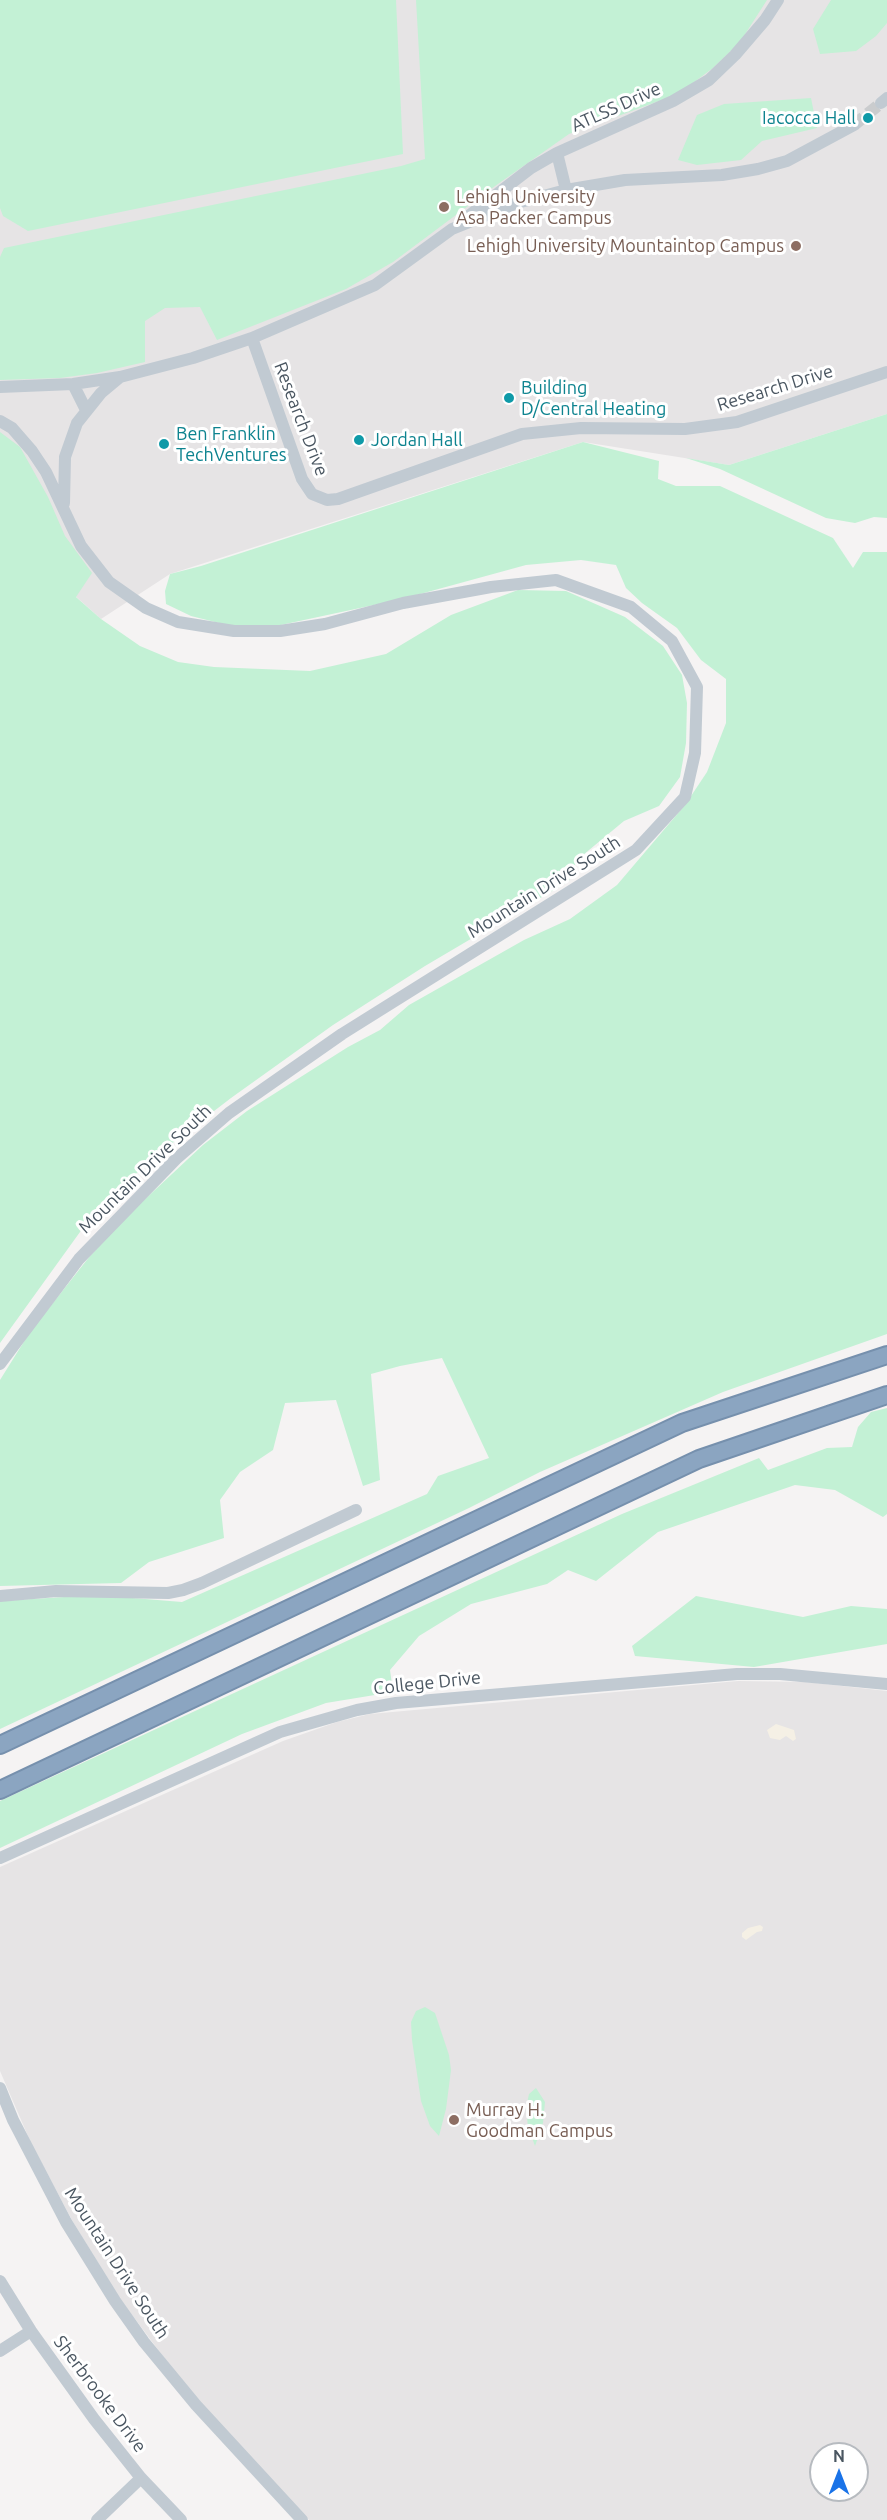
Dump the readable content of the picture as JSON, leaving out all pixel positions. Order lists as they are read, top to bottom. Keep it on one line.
{"streets":{"street":["ATLSS Drive","Research Drive","Mountain Drive South","College Drive","Sherbrooke Drive"]},"places":["Iacocca Hall","Lehigh University Asa Packer Campus","Lehigh University Mountaintop Campus","Building D/Central Heating","Jordan Hall","Ben Franklin TechVentures","Murray H. Goodman Campus"],"north":"top"}
